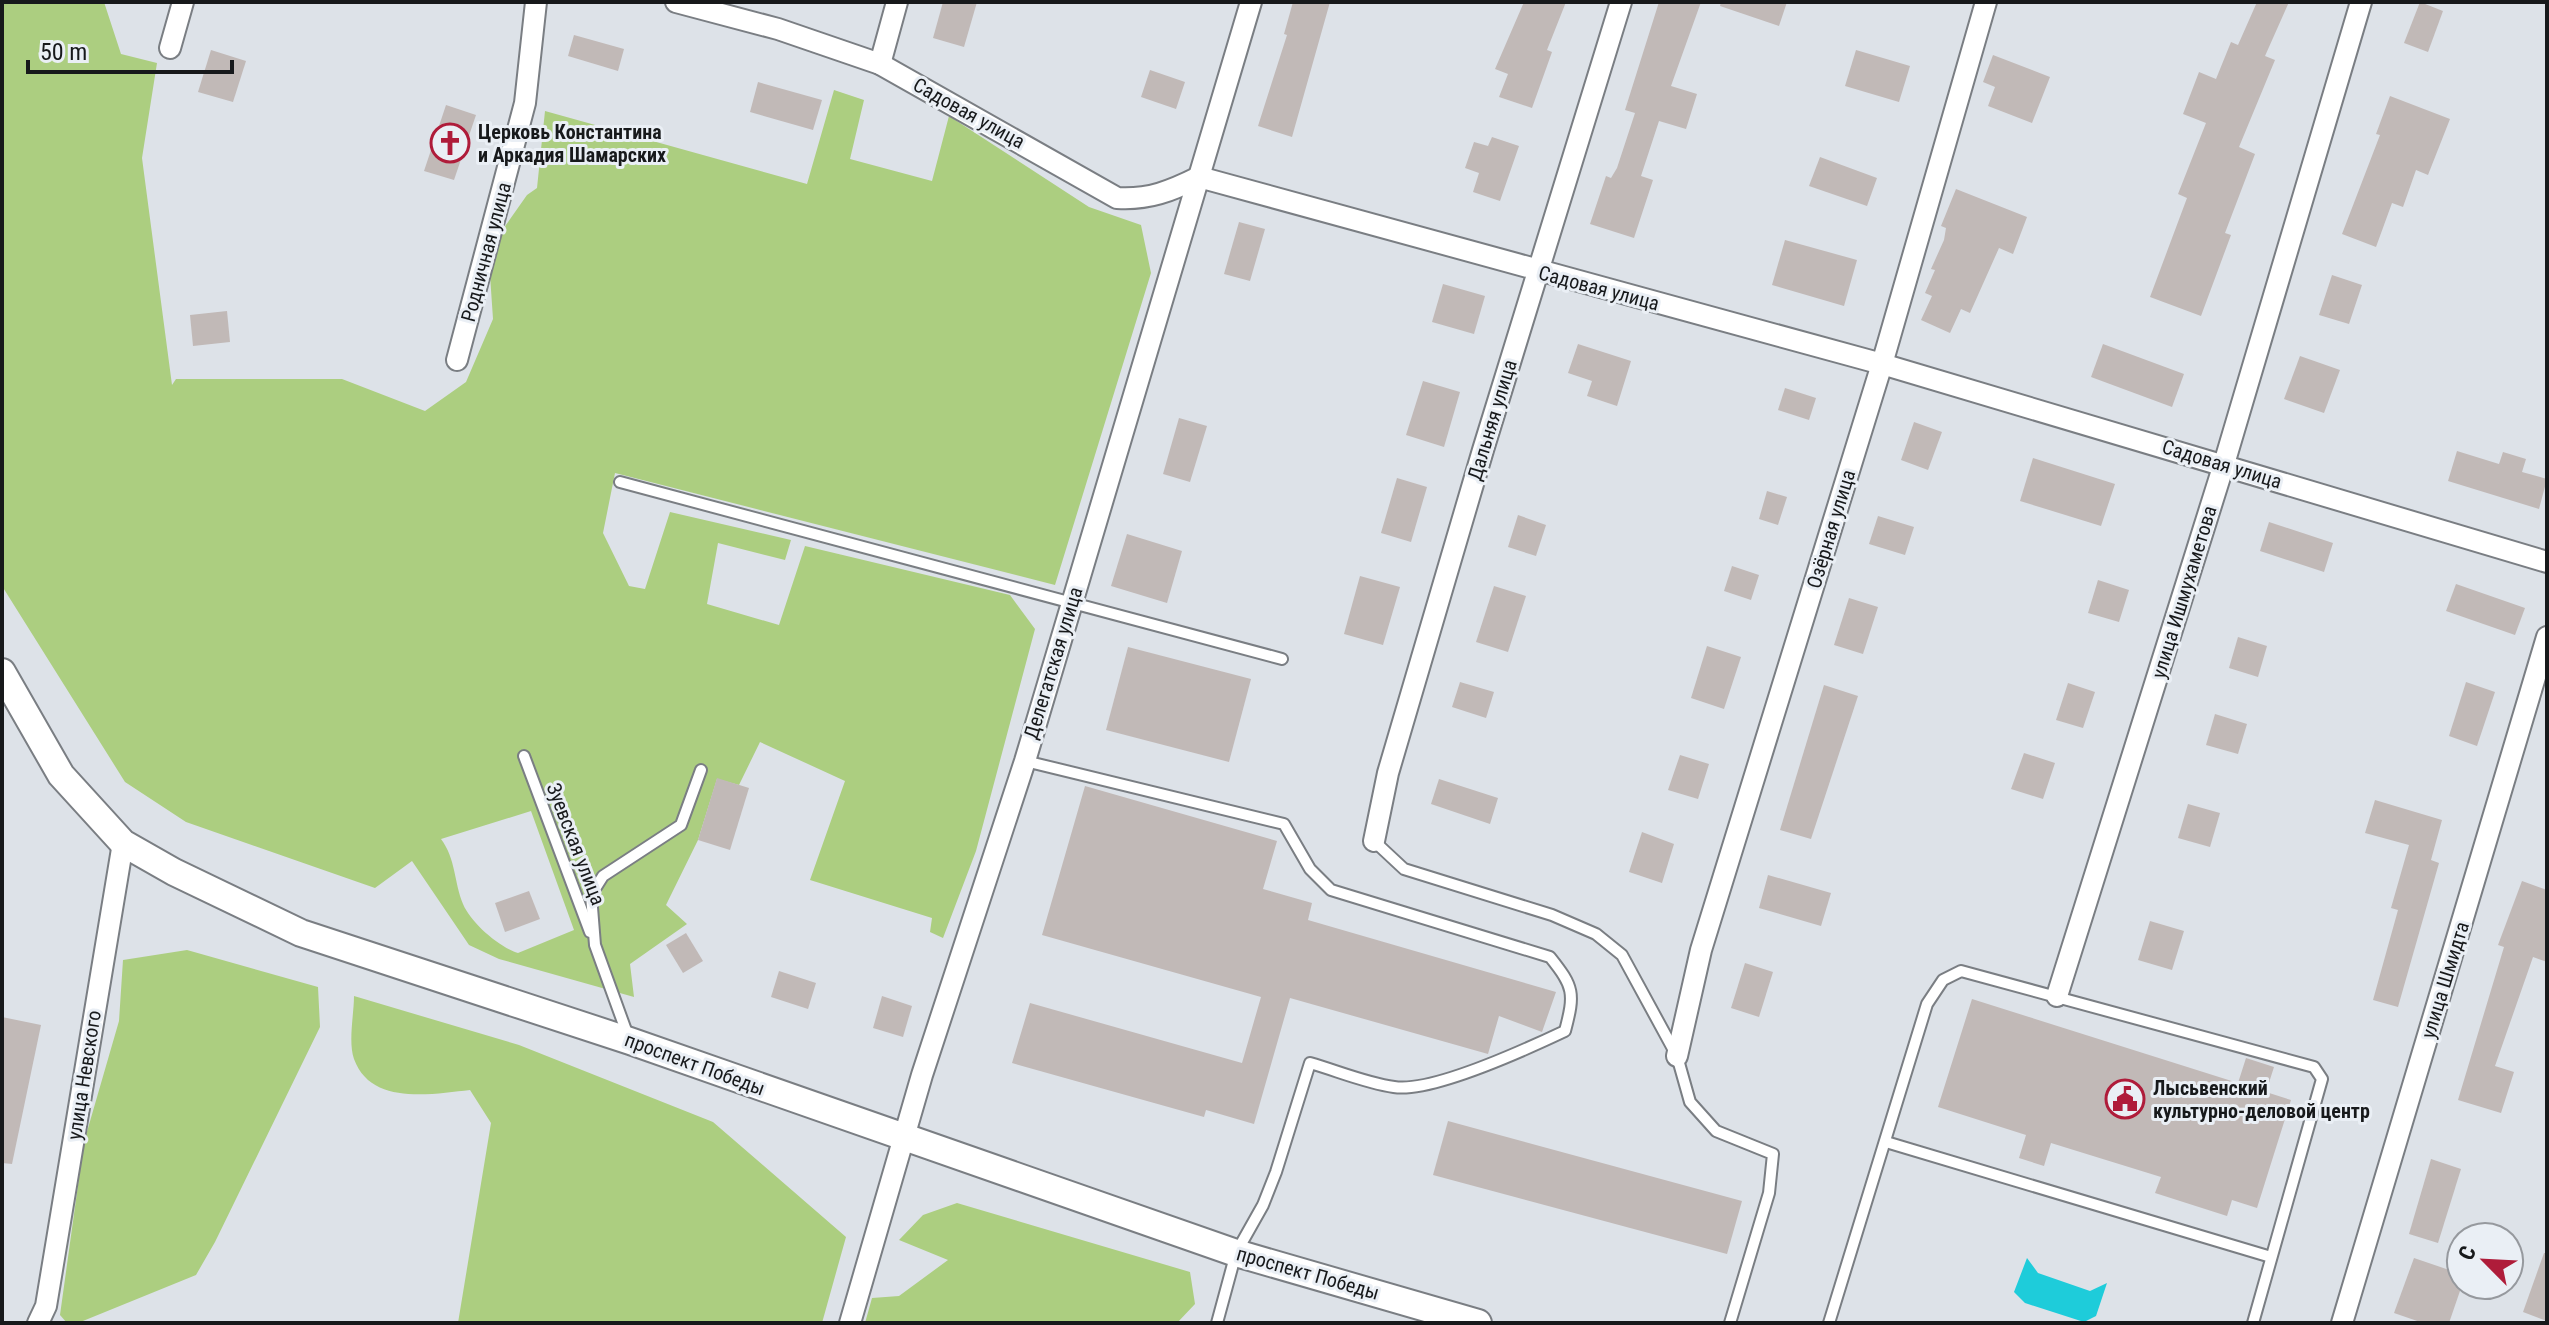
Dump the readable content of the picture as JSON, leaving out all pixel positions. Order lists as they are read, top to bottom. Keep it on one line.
{"streets":{"street":["Садовая улица","Родничная улица","Дальняя улица","Озёрная улица","улица Ишмухаметова","Делегатская улица","улица Шмидта","проспект Победы","улица Невского"],"lane":["Зуевская улица"]},"crossings":[["Садовая улица","Дальняя улица"],["Садовая улица","Озёрная улица"],["Садовая улица","улица Ишмухаметова"],["Садовая улица","Делегатская улица"],["Делегатская улица","проспект Победы"],["Зуевская улица","проспект Победы"],["проспект Победы","улица Невского"]],"places":{"church":["Церковь Константина и Аркадия Шамарских"],"public building":["Лысьвенский культурно-деловой центр"]},"scale_bar":"50 m","north":"top left"}
